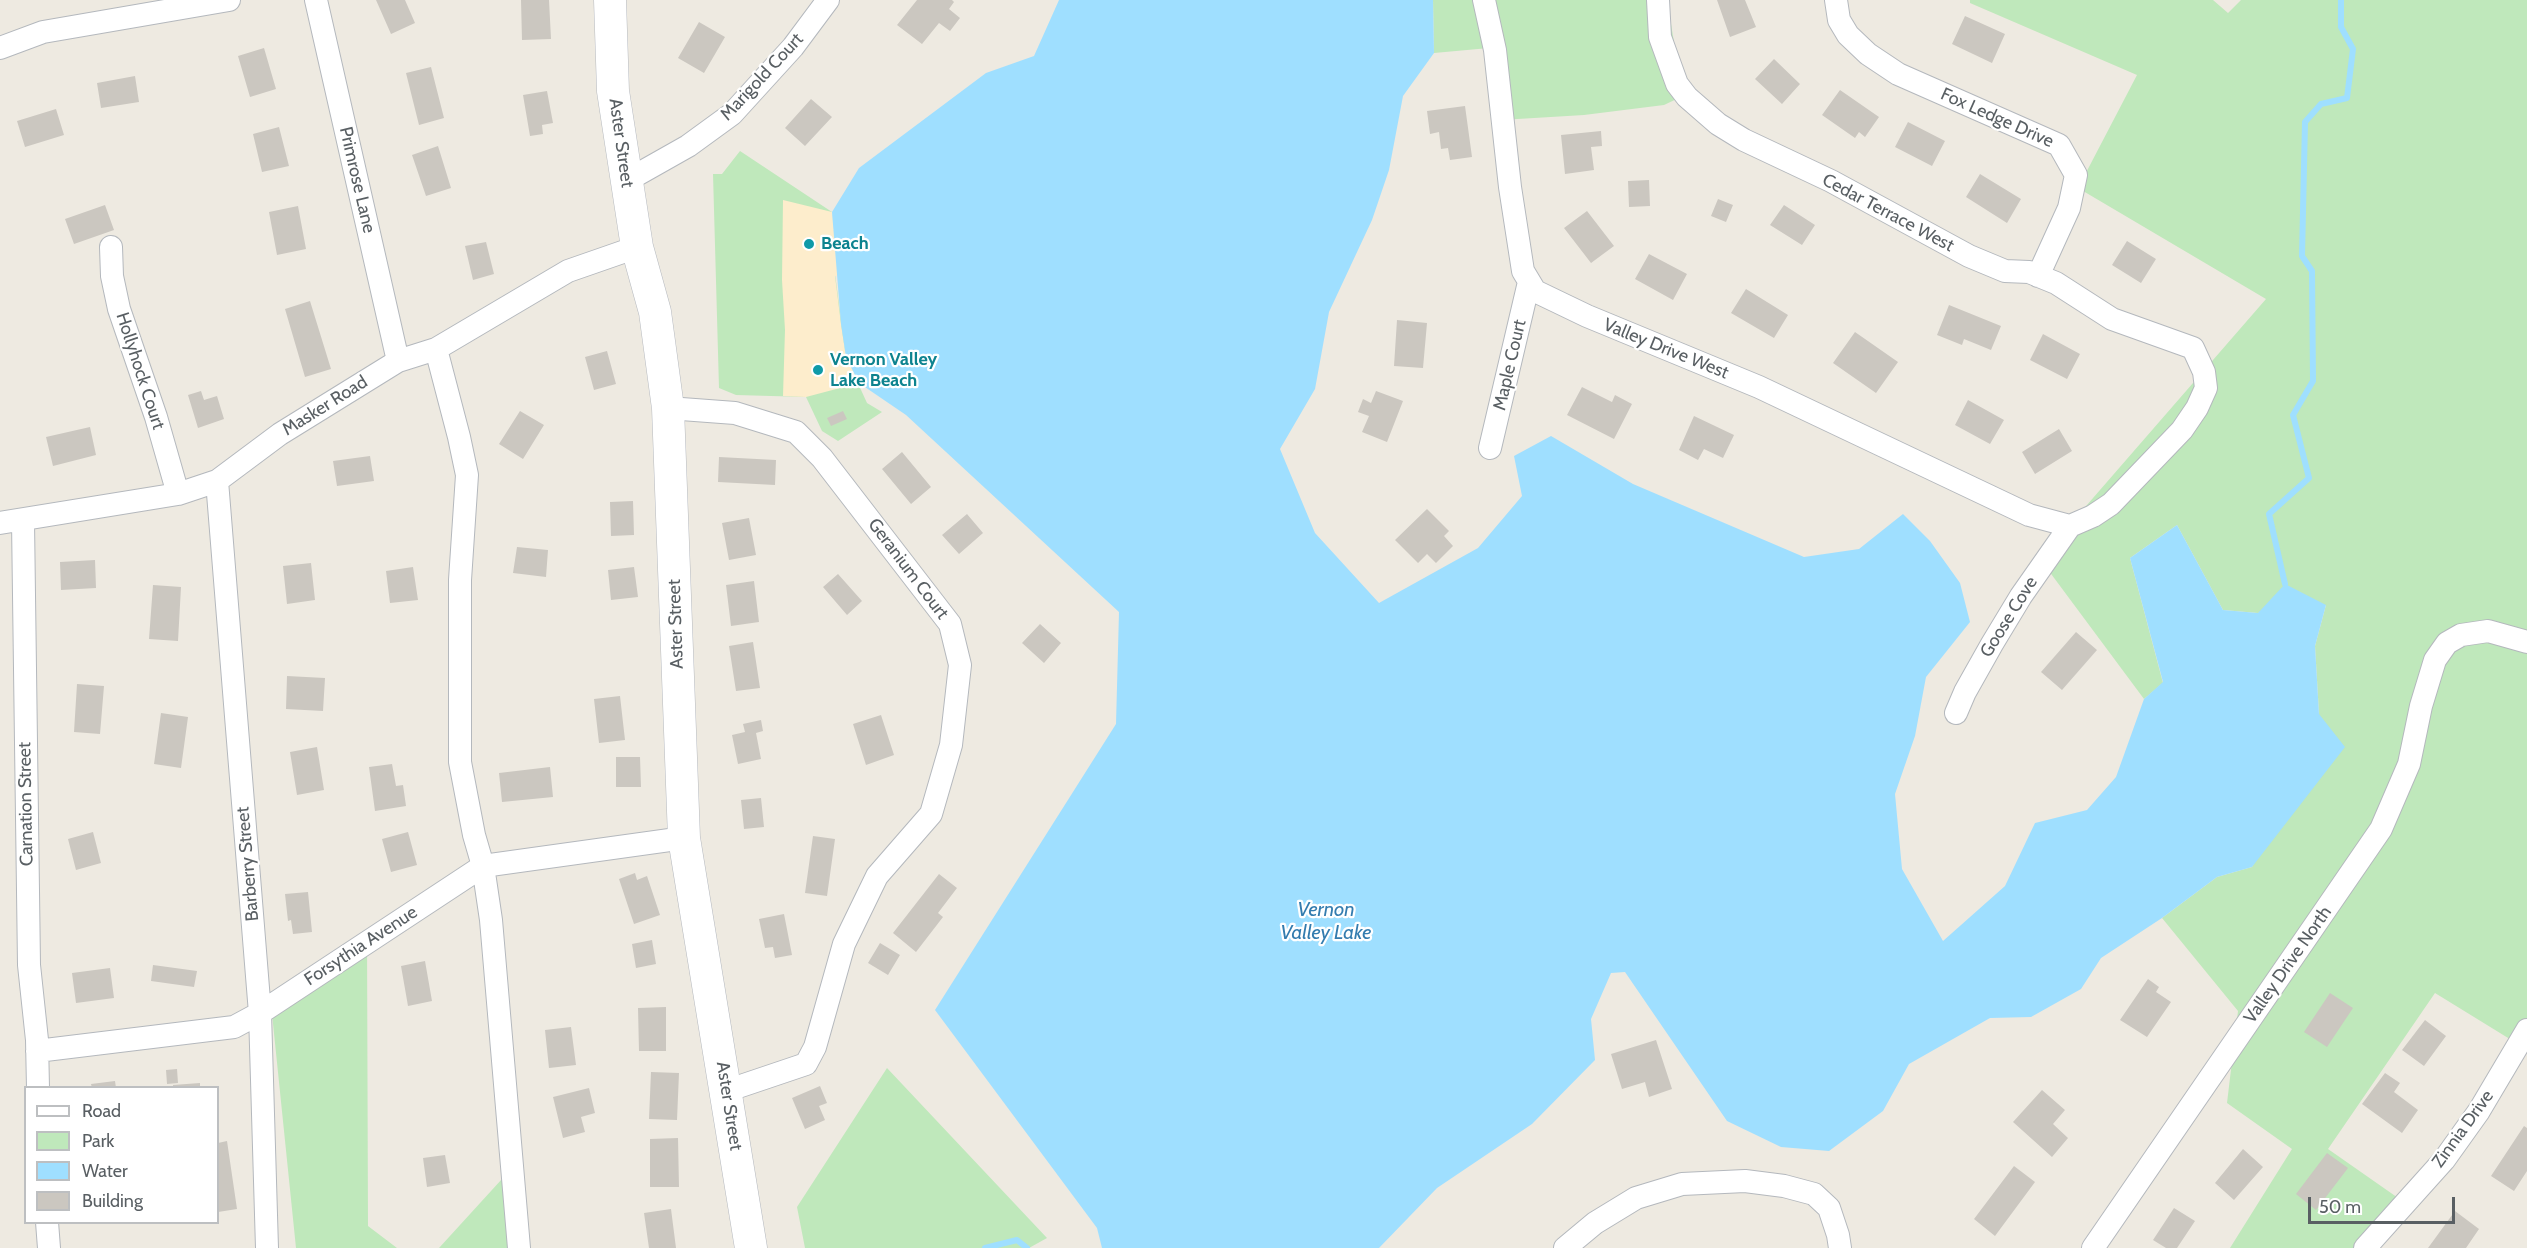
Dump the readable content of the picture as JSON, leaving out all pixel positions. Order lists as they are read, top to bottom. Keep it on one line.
{"streets":{"street":["Marigold Court","Fox Ledge Drive","Aster Street","Primrose Lane","Cedar Terrace West","Valley Drive West","Maple Court","Hollyhock Court","Masker Road","Geranium Court","Goose Cove","Carnation Street","Barberry Street","Forsythia Avenue","Valley Drive North","Zinnia Drive"]},"crossings":[["Marigold Court","Aster Street"],["Fox Ledge Drive","Cedar Terrace West"],["Aster Street","Masker Road"],["Aster Street","Geranium Court"],["Aster Street","Forsythia Avenue"],["Primrose Lane","Masker Road"],["Cedar Terrace West","Valley Drive West"],["Cedar Terrace West","Goose Cove"],["Valley Drive West","Maple Court"],["Valley Drive West","Goose Cove"],["Hollyhock Court","Masker Road"],["Masker Road","Carnation Street"],["Masker Road","Barberry Street"],["Carnation Street","Forsythia Avenue"],["Barberry Street","Forsythia Avenue"]],"water":["Vernon Valley Lake"],"places":["Beach","Vernon Valley Lake Beach"],"legend":["Road","Park","Water","Building"],"scale_bar":"50 m"}
